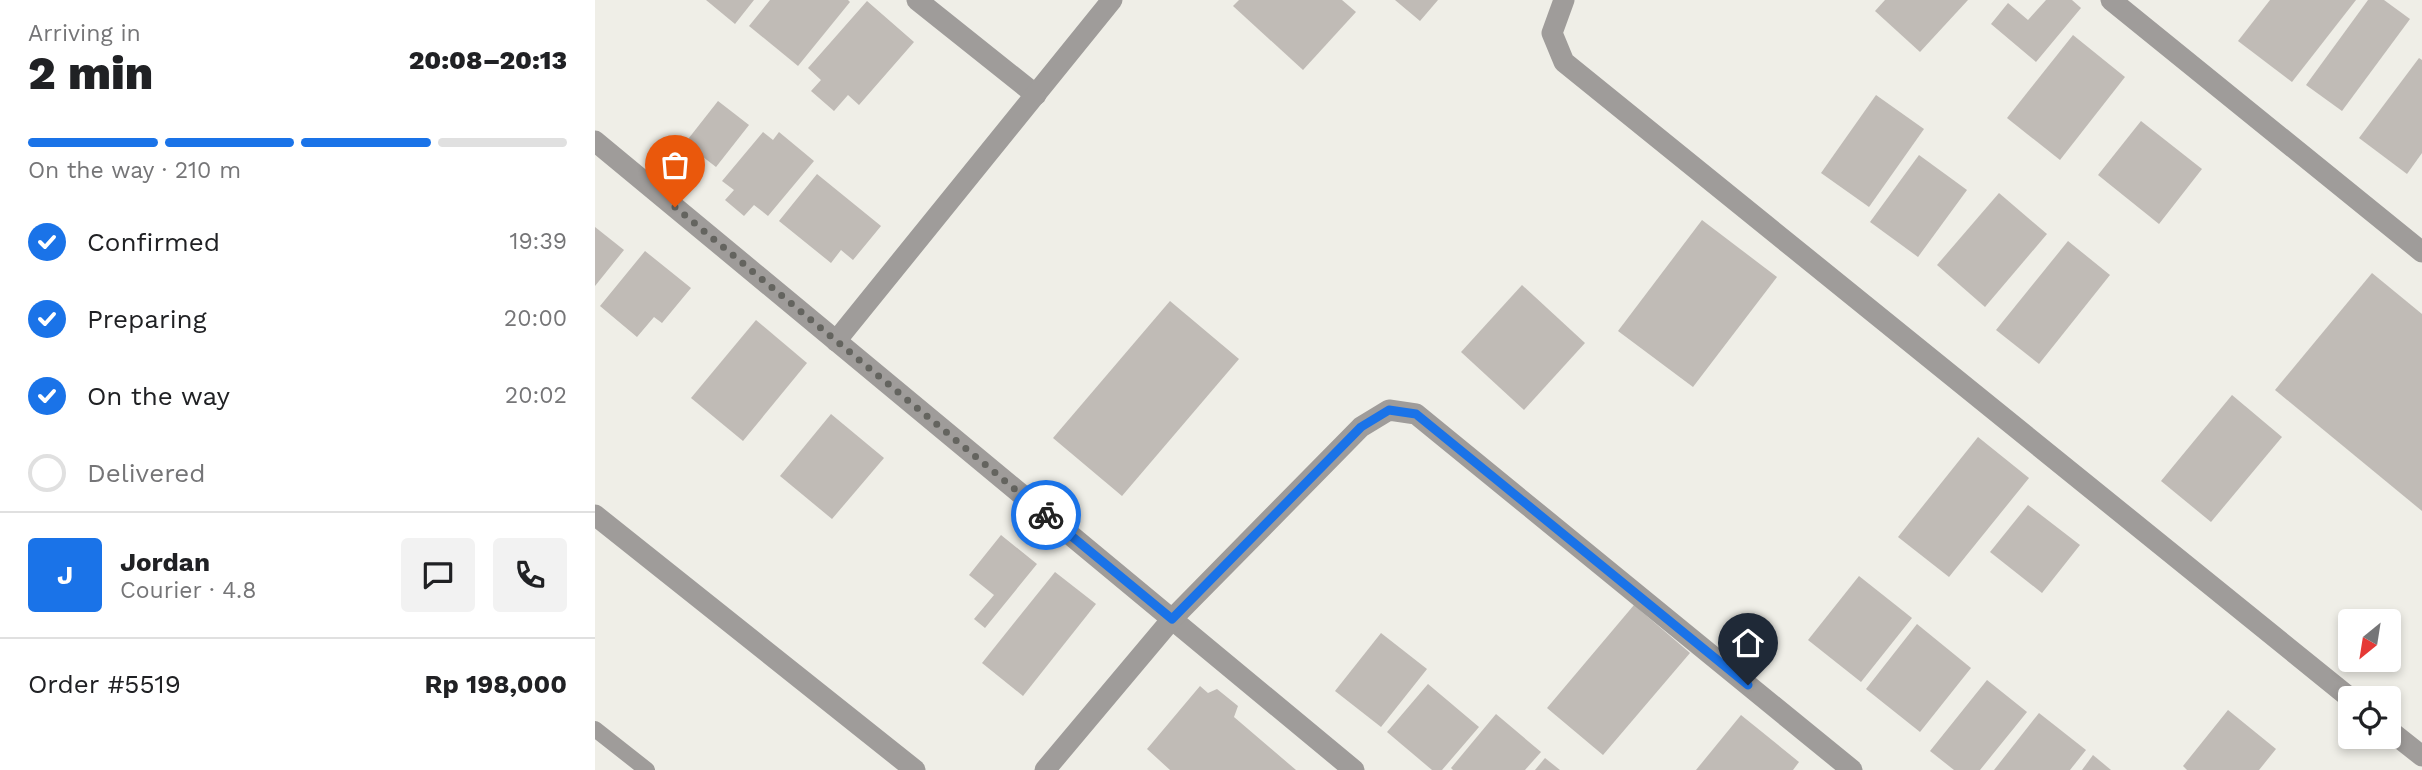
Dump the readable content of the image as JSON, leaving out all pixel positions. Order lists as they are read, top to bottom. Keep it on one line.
{"north":"bottom left","page":{"heading":["2 min","Arriving in","20:08–20:13"],"panel":["Jordan","Courier · 4.8","Order #5519","Rp 198,000"],"bar":"On the way · 210 m","list":[["Confirmed","19:39"],["Preparing","20:00"],["On the way","20:02"],"Delivered"],"round":"J"}}
